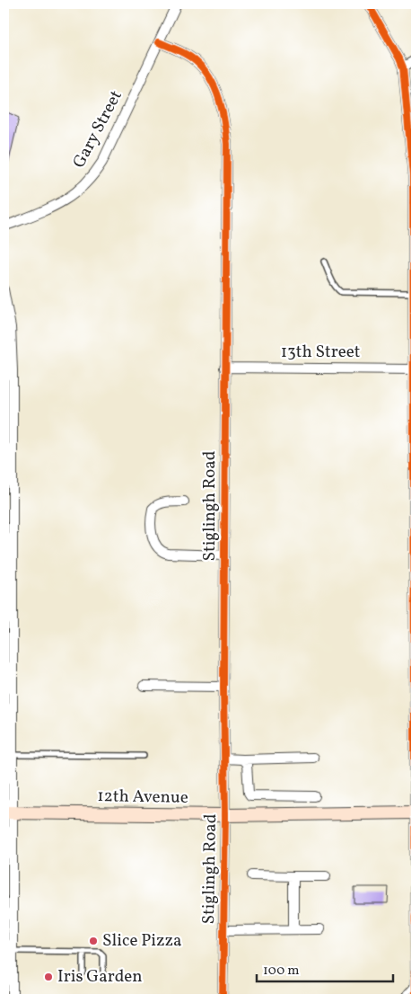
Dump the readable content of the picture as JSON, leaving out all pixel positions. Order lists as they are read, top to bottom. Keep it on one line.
{"streets":{"main road":["12th Avenue"],"street":["Gary Street","13th Street","Stiglingh Road"]},"crossings":[["Gary Street","Stiglingh Road"],["13th Street","Stiglingh Road"],["Stiglingh Road","12th Avenue"]],"places":["Slice Pizza","Iris Garden"],"scale_bar":"100 m"}
